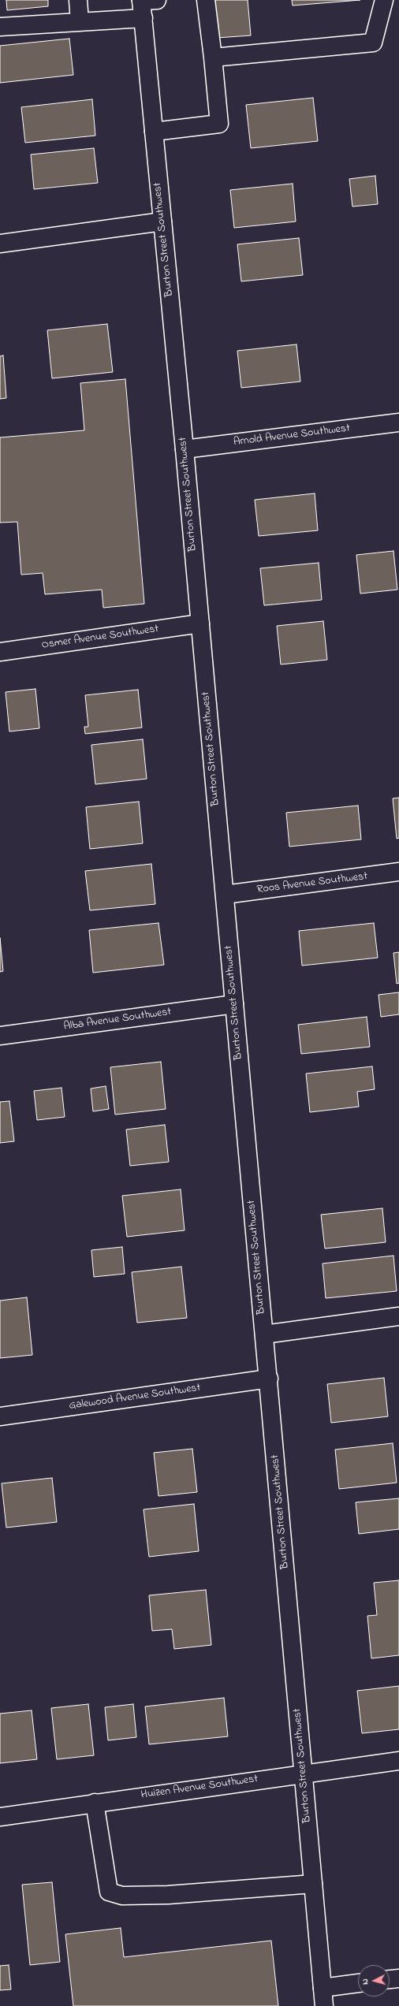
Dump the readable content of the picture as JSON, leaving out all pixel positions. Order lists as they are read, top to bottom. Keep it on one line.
{"streets":{"main road":["Burton Street Southwest","Arnold Avenue Southwest","Osmer Avenue Southwest","Roos Avenue Southwest","Alba Avenue Southwest","Galewood Avenue Southwest","Huizen Avenue Southwest"]},"crossings":[["Burton Street Southwest","Arnold Avenue Southwest"],["Burton Street Southwest","Osmer Avenue Southwest"],["Burton Street Southwest","Roos Avenue Southwest"],["Burton Street Southwest","Alba Avenue Southwest"],["Burton Street Southwest","Galewood Avenue Southwest"],["Burton Street Southwest","Huizen Avenue Southwest"]],"north":"left"}
